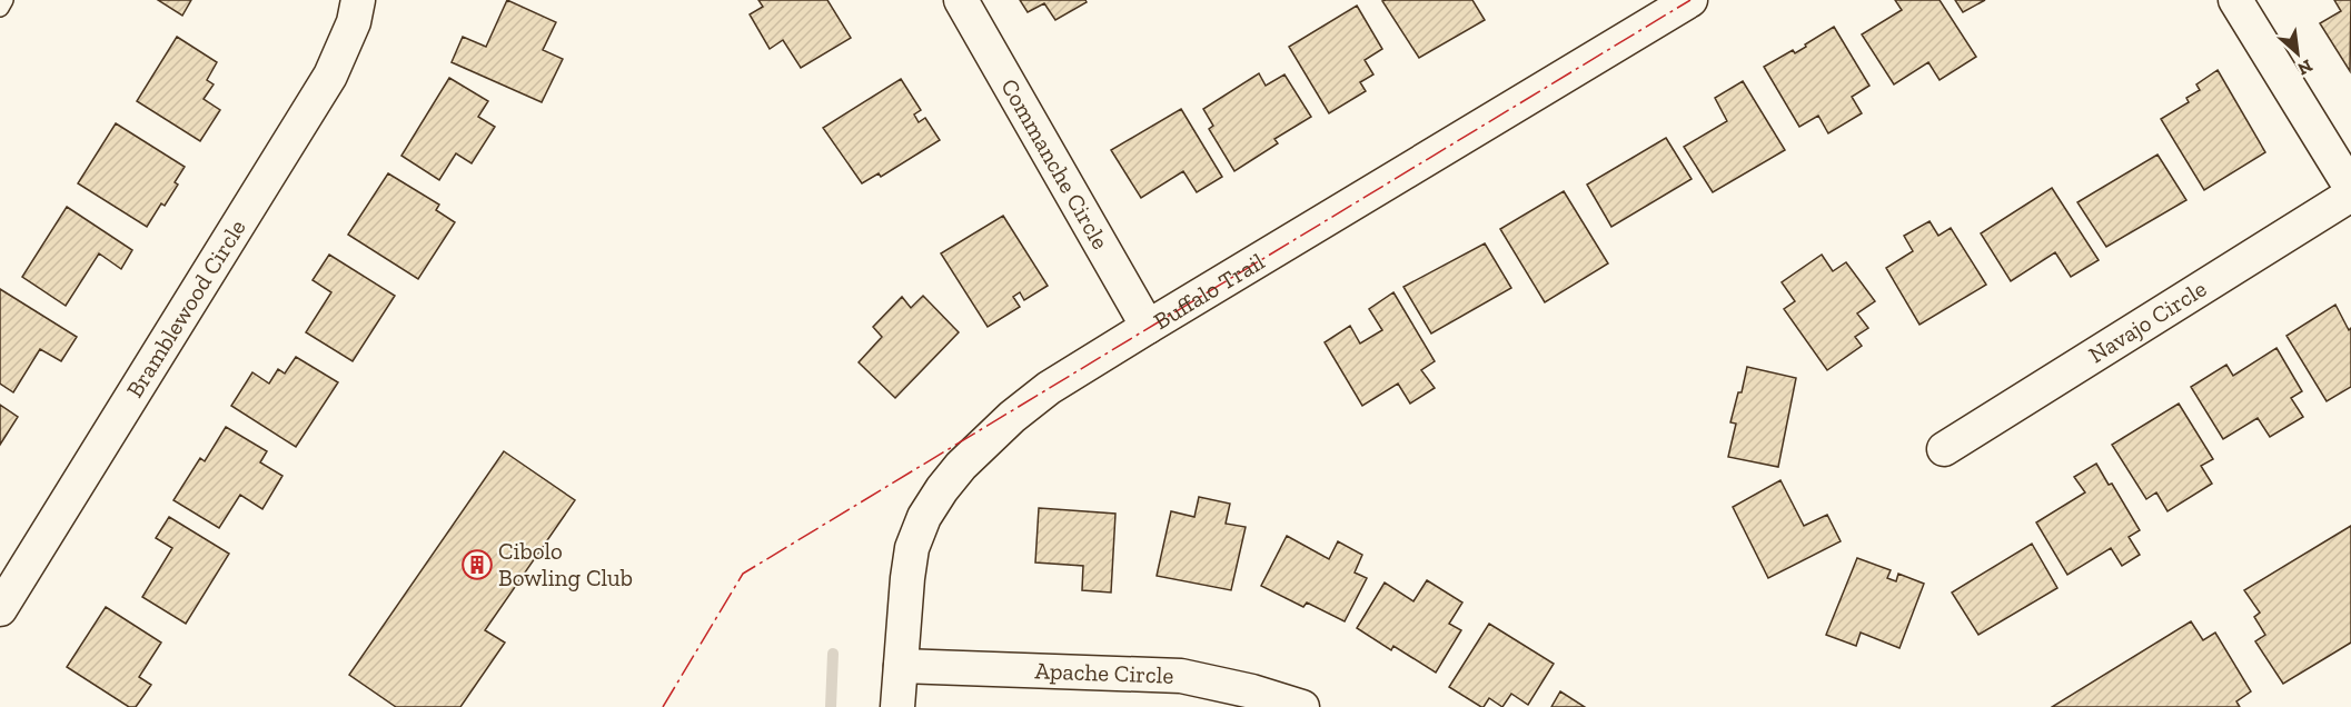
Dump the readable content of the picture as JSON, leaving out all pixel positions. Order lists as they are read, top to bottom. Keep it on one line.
{"streets":{"street":["Commanche Circle","Buffalo Trail","Bramblewood Circle","Navajo Circle","Apache Circle"]},"crossings":[["Commanche Circle","Buffalo Trail"],["Buffalo Trail","Apache Circle"]],"places":{"building":["Cibolo Bowling Club"]},"north":"bottom right"}
